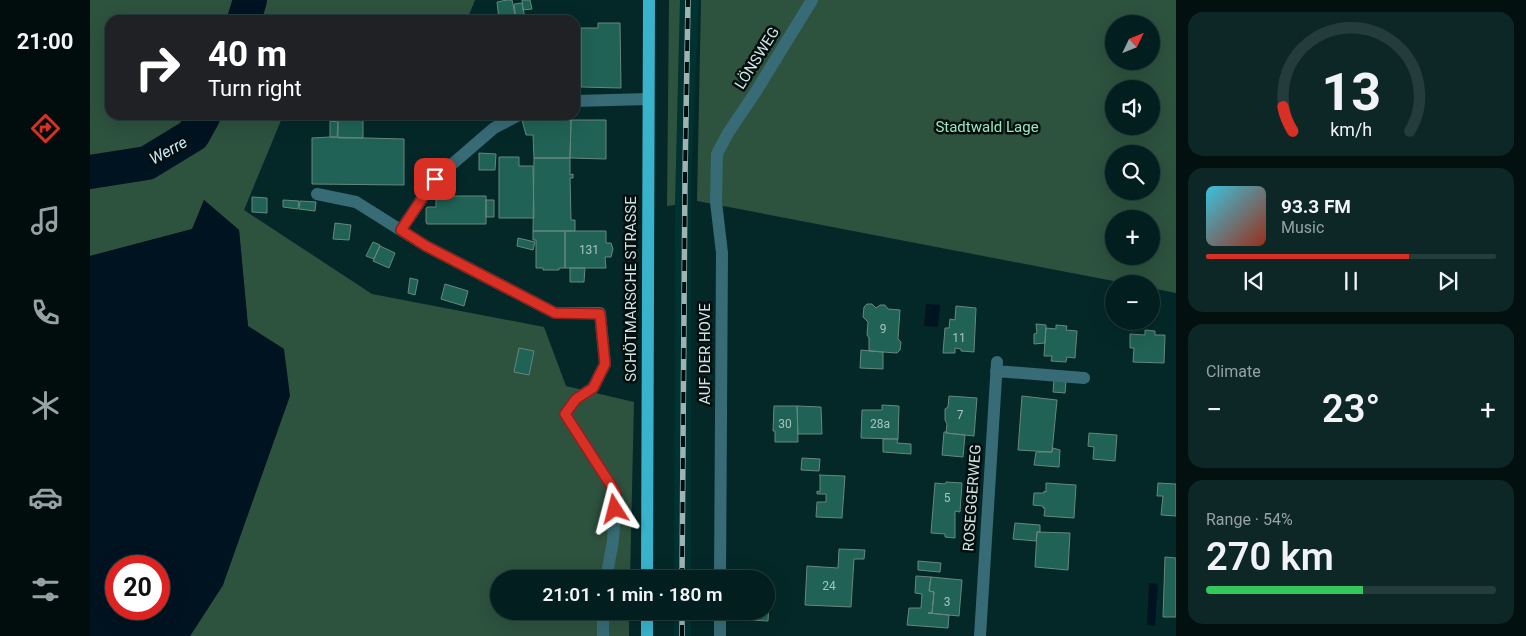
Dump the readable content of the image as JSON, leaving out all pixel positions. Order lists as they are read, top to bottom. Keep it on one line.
{"streets":{"main road":["SCHÖTMARSCHE STRASSE"],"street":["LÖNSWEG","AUF DER HOVE","ROSEGGERWEG"]},"crossings":[["LÖNSWEG","AUF DER HOVE"]],"water":["Werre"],"parks":["Stadtwald Lage"],"house_numbers":["131","9","11","7","30","28a","5","24","3"],"north":"top right","page":{"tabs":"21:00","map_buttons":["+","−"],"turn":["40 m","Turn right"],"song":["93.3 FM","Music"],"tile":["Climate",["Range · 54%","270 km"]],"heat":["−","23°","+"],"limit":"20","trip":"21:01 · 1 min · 180 m","gauge":["13","km/h"]}}
